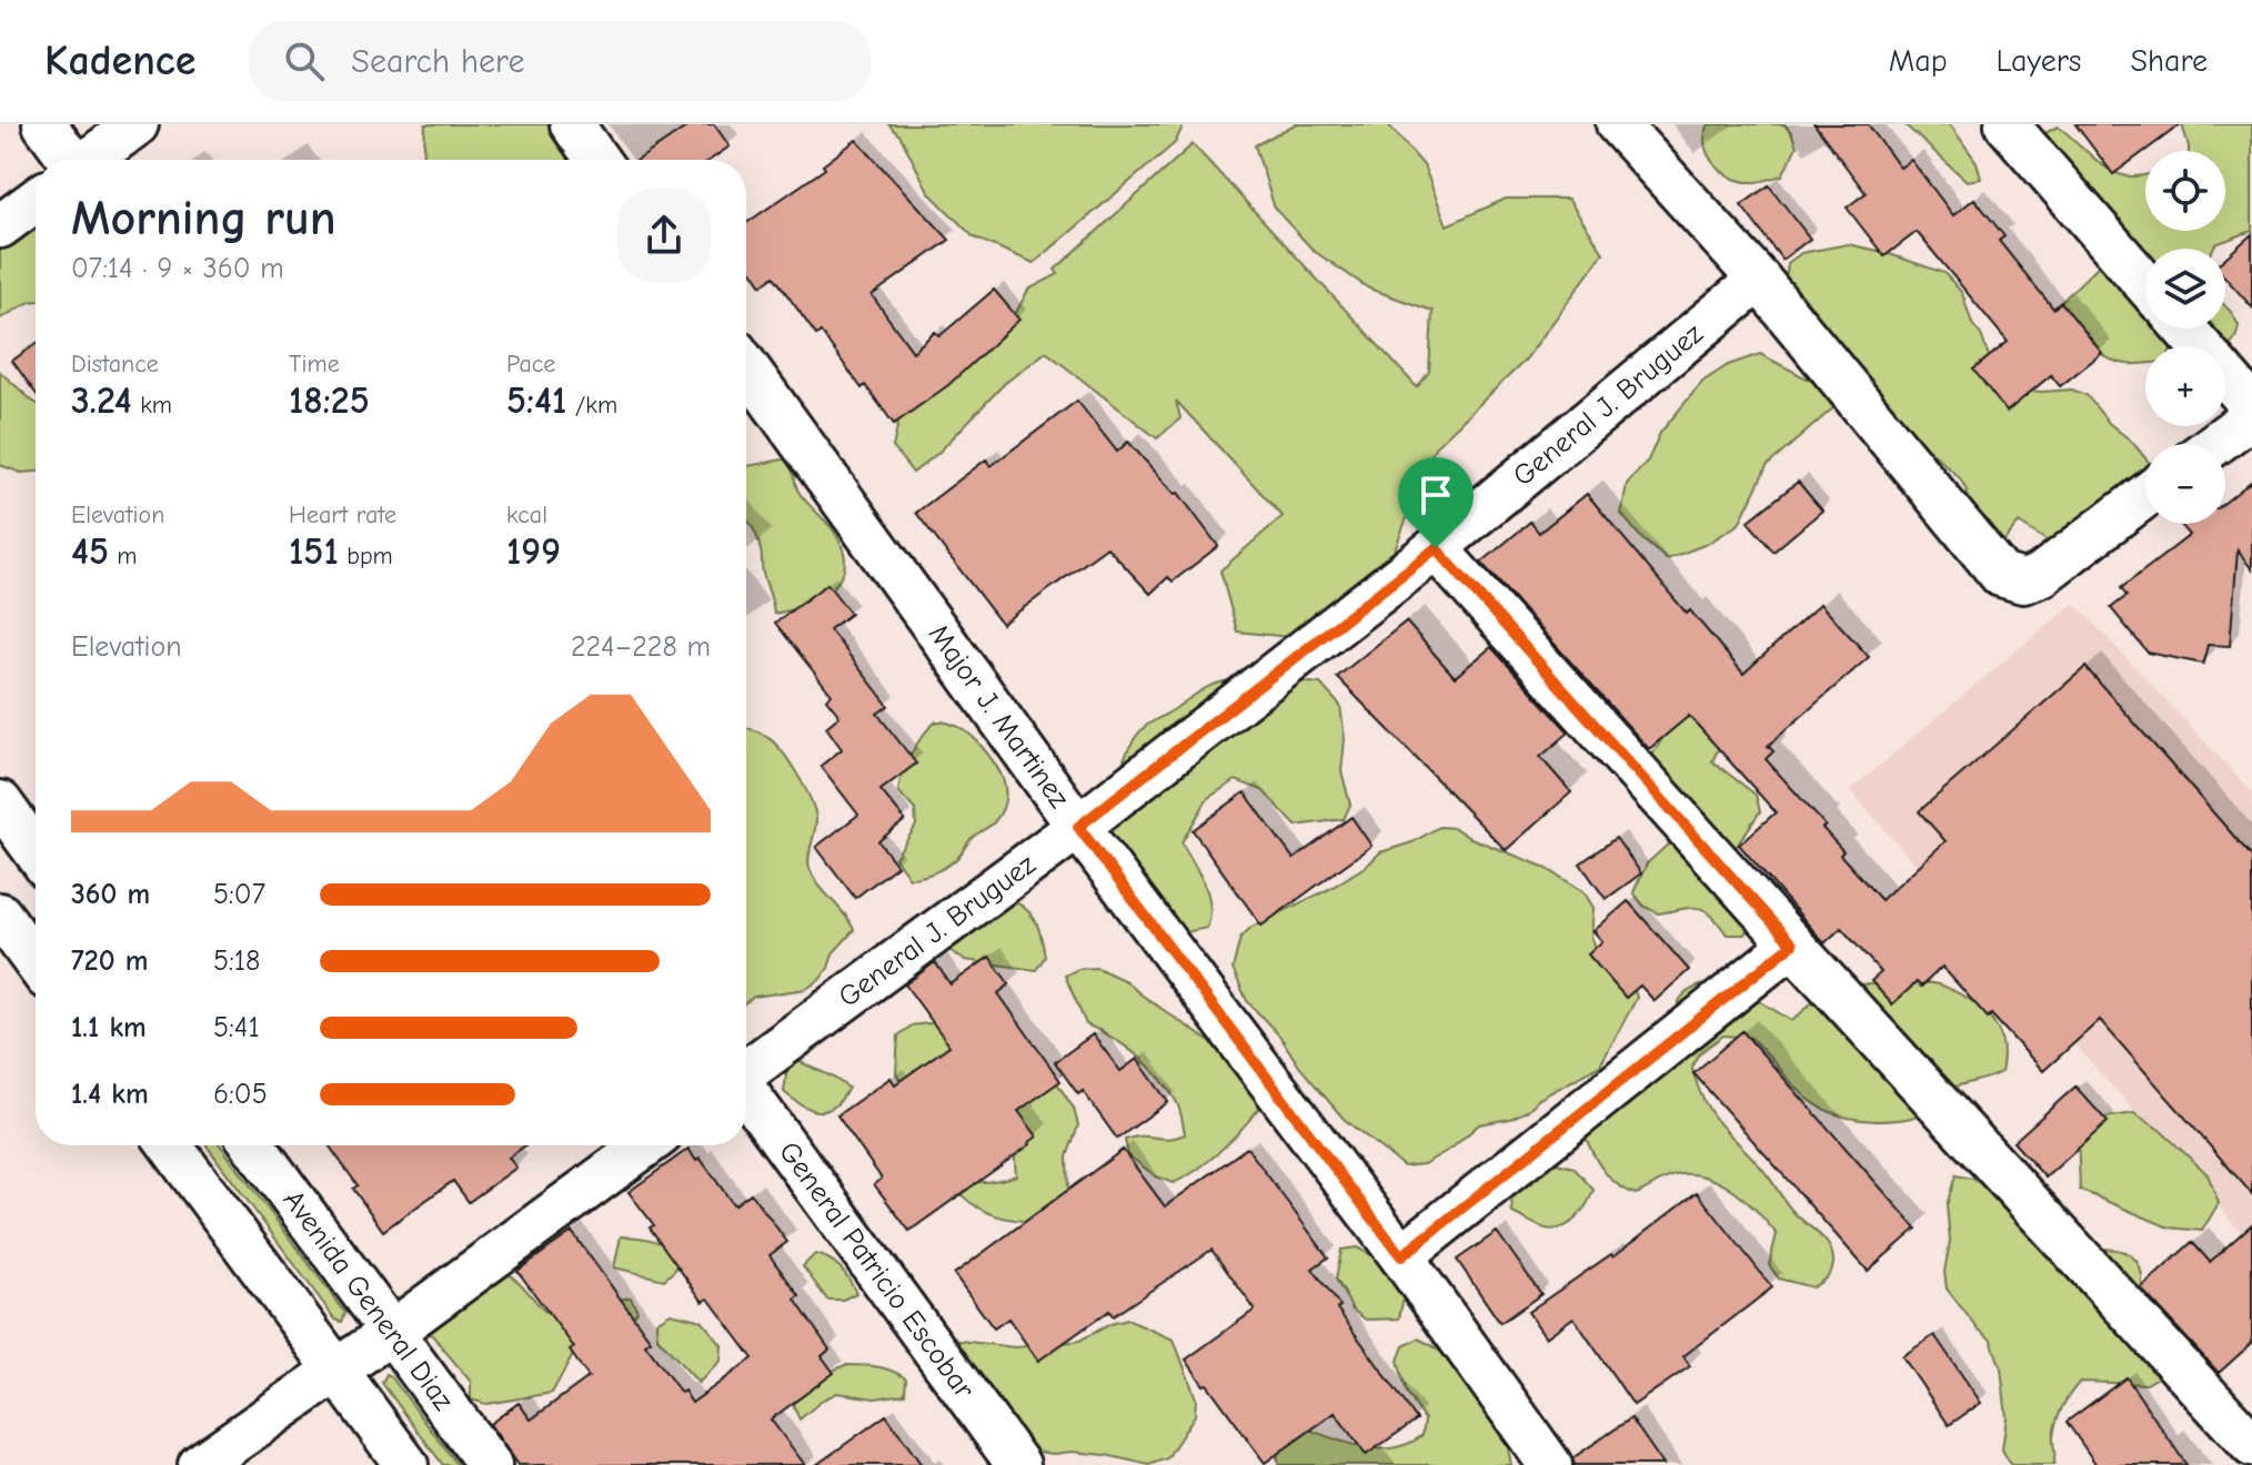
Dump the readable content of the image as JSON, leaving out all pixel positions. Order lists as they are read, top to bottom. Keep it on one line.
{"streets":{"street":["General J. Bruguez","Major J. Martinez","General Patricio Escobar","Avenida General Diaz"]},"crossings":[["General J. Bruguez","Major J. Martinez"]],"page":{"header":"Kadence","search":"Search here","nav":["Map","Layers","Share"],"map_buttons":["+","−"],"heading":["Morning run","07:14 · 9 × 360 m"],"stats":[["Distance","3.24 km"],["Time","18:25"],["Pace","5:41 /km"],["Elevation","45 m"],["Heart rate","151 bpm"],["kcal","199"]],"chart":["Elevation","224–228 m"],"list":[{"name":"360 m","note":"5:07"},{"name":"720 m","note":"5:18"},{"name":"1.1 km","note":"5:41"},{"name":"1.4 km","note":"6:05"}]}}
